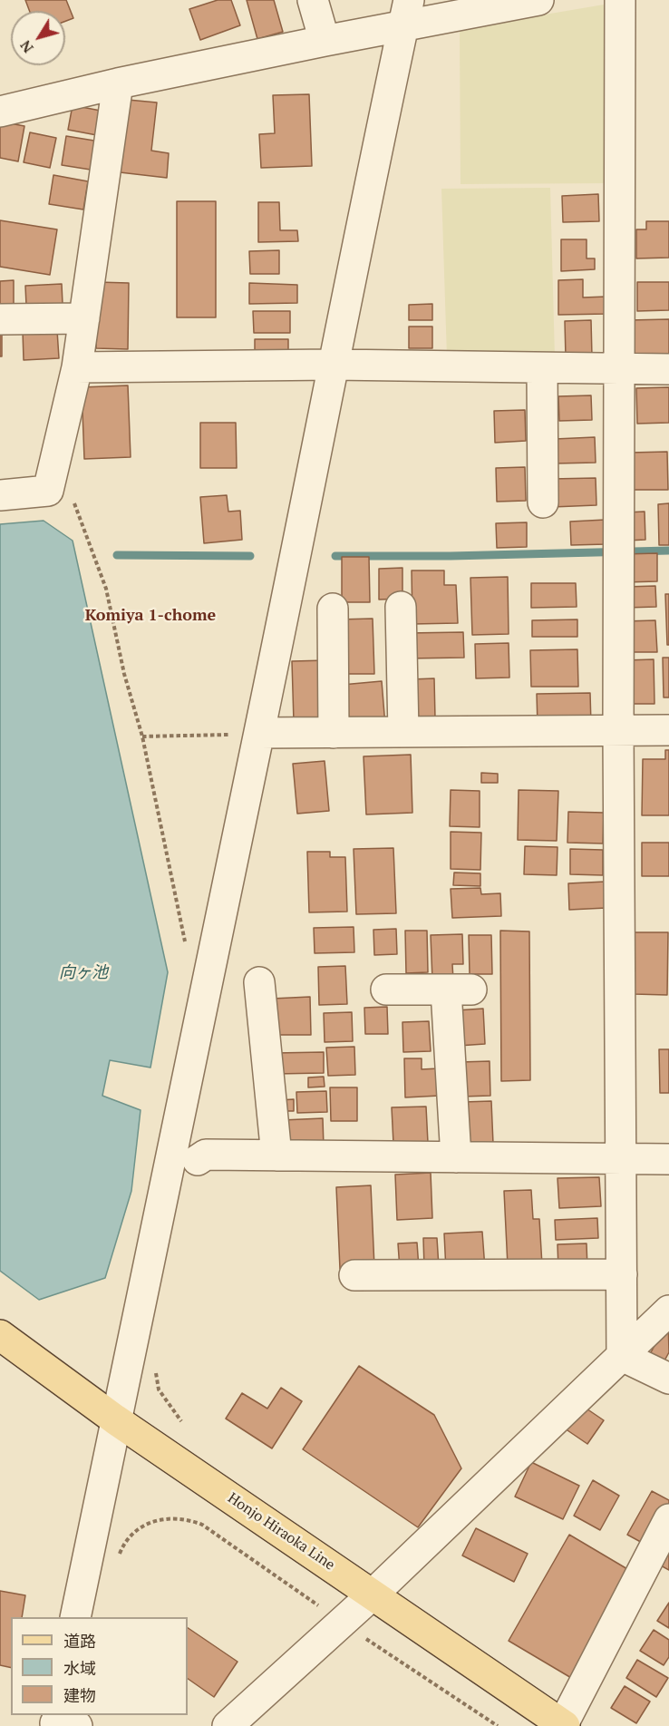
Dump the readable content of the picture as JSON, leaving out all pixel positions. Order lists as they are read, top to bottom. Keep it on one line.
{"streets":{"main road":["Honjo Hiraoka Line"]},"districts":["Komiya 1-chome"],"water":["向ヶ池"],"legend":["道路","水域","建物"],"north":"bottom left"}
